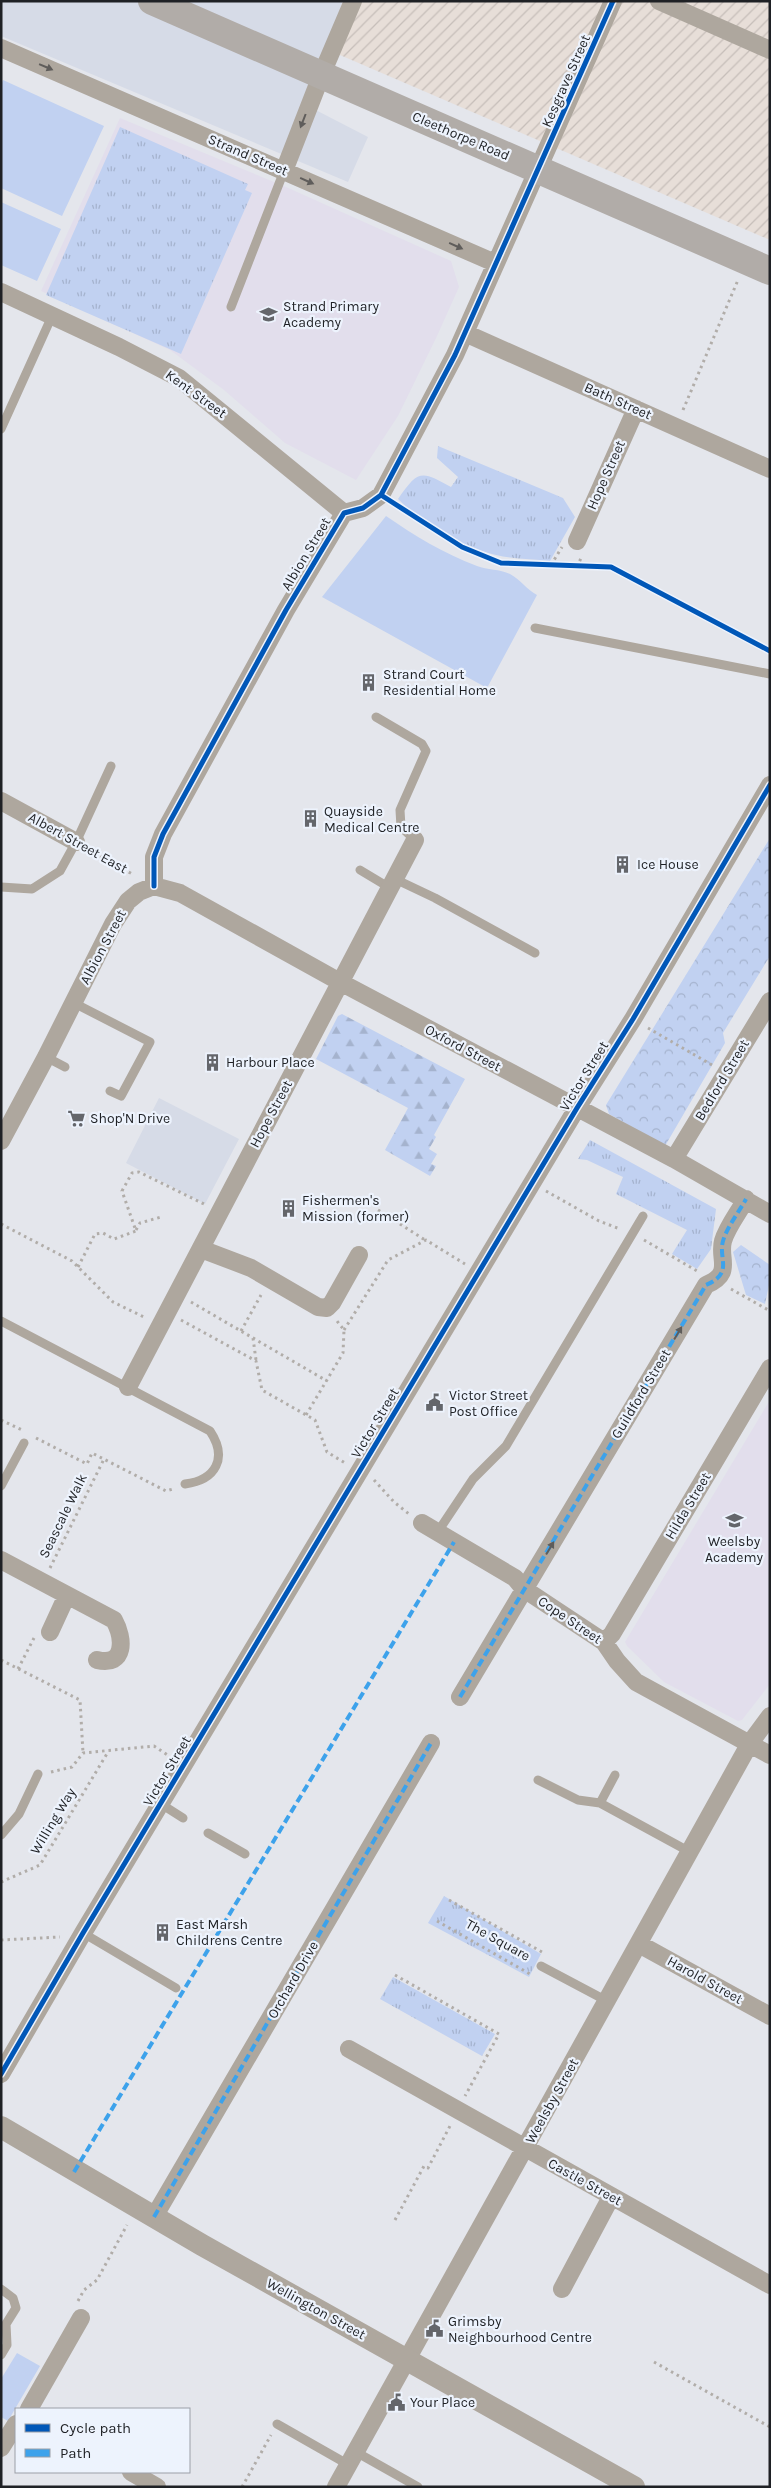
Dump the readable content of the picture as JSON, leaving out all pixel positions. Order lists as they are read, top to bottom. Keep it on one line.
{"streets":{"main road":["Cleethorpe Road"],"street":["Kesgrave Street","Strand Street","Kent Street","Bath Street","Hope Street","Albion Street","Albert Street East","Oxford Street","Victor Street","Bedford Street","Guildford Street","Hilda Street","Cope Street","Orchard Drive","Harold Street","Weelsby Street","Castle Street","Wellington Street"],"lane":["The Square"],"path":["Seascale Walk","Willing Way"]},"crossings":[["Kesgrave Street","Cleethorpe Road"],["Kesgrave Street","Albion Street"],["Cleethorpe Road","Albion Street"],["Strand Street","Albion Street"],["Kent Street","Albion Street"],["Bath Street","Hope Street"],["Bath Street","Albion Street"],["Hope Street","Oxford Street"],["Albion Street","Albert Street East"],["Albion Street","Oxford Street"],["Albert Street East","Oxford Street"],["Oxford Street","Victor Street"],["Oxford Street","Bedford Street"],["Oxford Street","Guildford Street"],["Guildford Street","Cope Street"],["Hilda Street","Cope Street"],["Cope Street","Weelsby Street"],["The Square","Weelsby Street"],["Orchard Drive","Wellington Street"],["Harold Street","Weelsby Street"],["Weelsby Street","Castle Street"],["Weelsby Street","Wellington Street"]],"one_way":["Strand Street","Guildford Street"],"places":{"school or university":["Strand Primary Academy","Weelsby Academy"],"building":["Strand Court Residential Home","Quayside Medical Centre","Ice House","Harbour Place","Fishermen's Mission (former)","East Marsh Childrens Centre"],"supermarket":["Shop'N Drive"],"public building":["Victor Street Post Office","Grimsby Neighbourhood Centre","Your Place"]},"legend":["Cycle path","Path"]}
